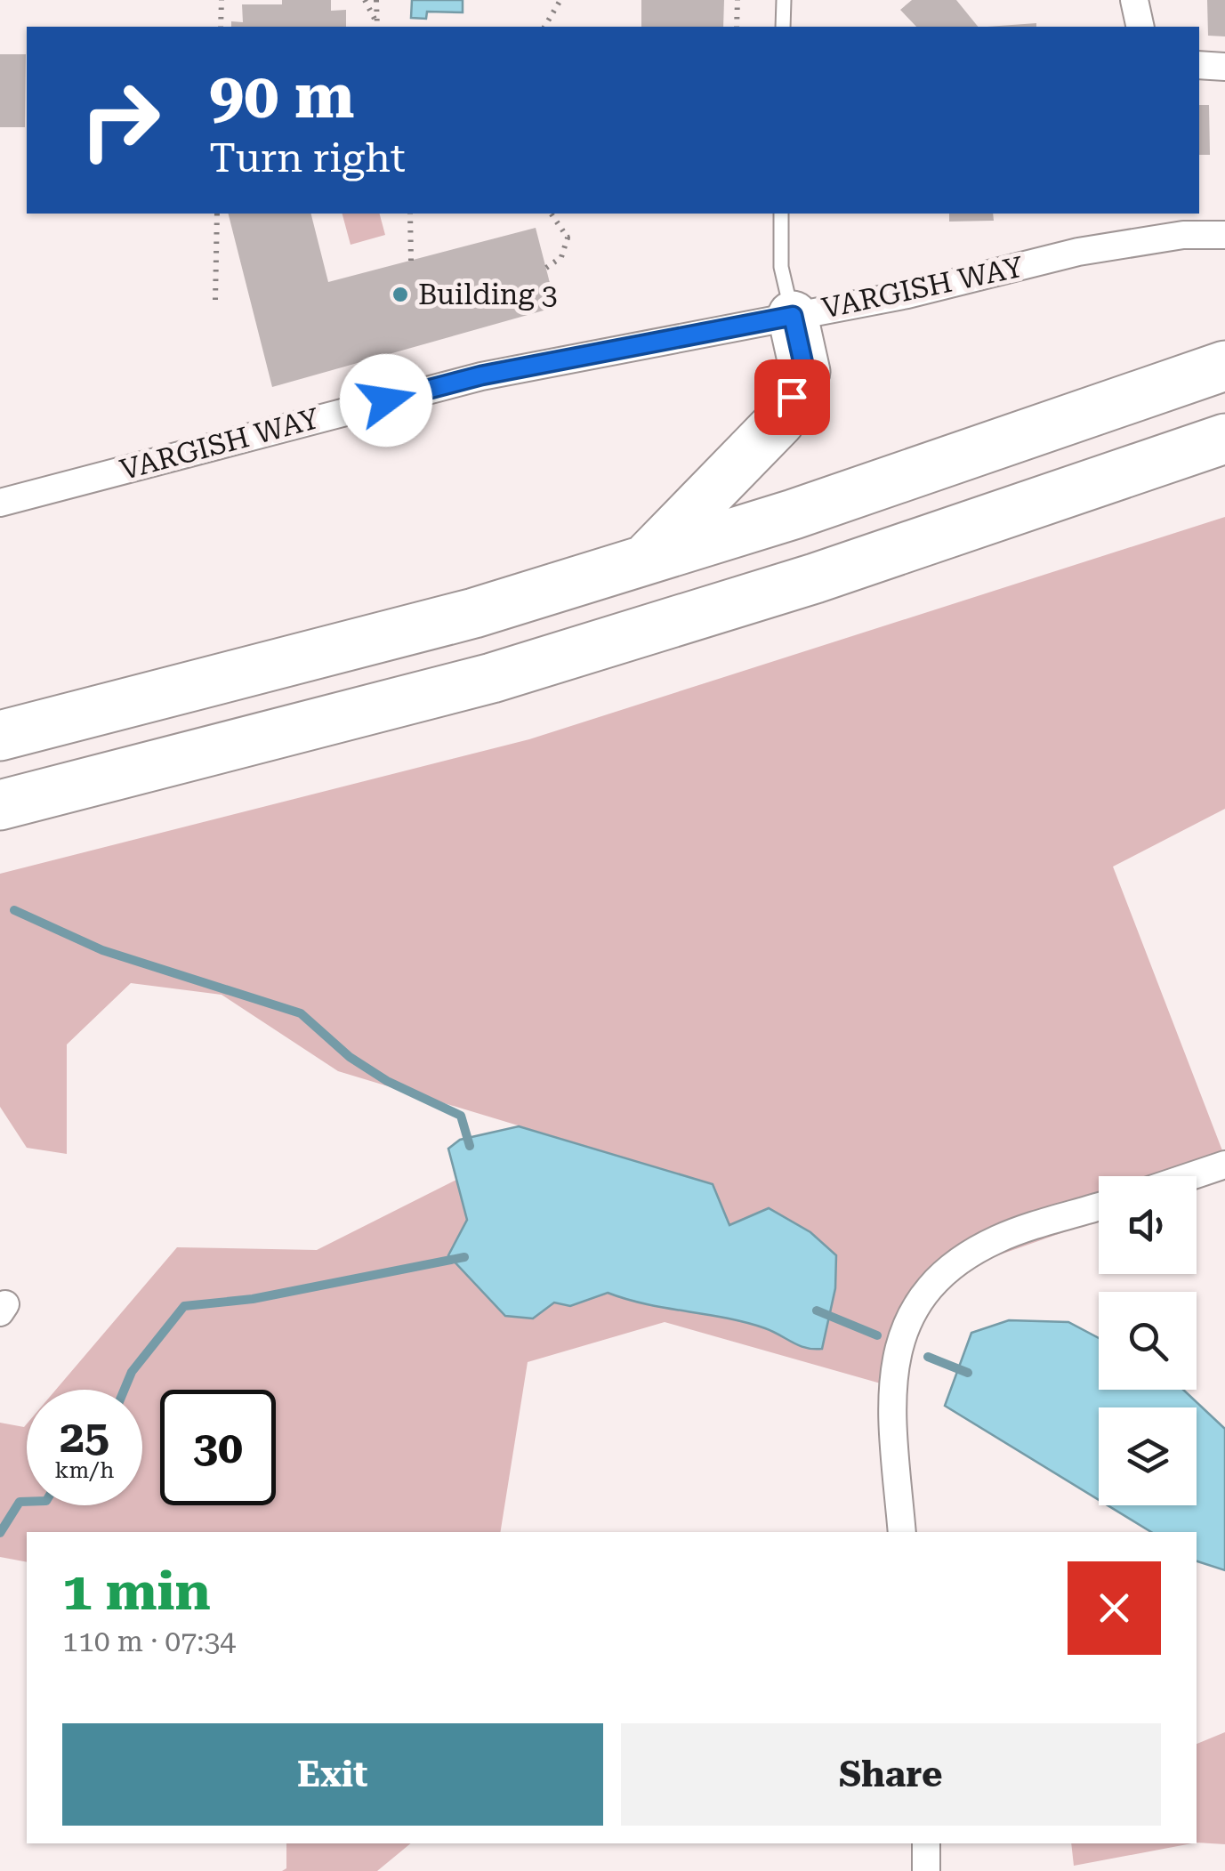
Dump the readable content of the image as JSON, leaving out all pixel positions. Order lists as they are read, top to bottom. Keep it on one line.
{"streets":{"street":["VARGISH WAY"]},"places":["Building 3"],"page":{"turn":["90 m","Turn right"],"speed":"25 km/h","limit":"30","heading":["1 min","110 m · 07:34"],"buttons":["Exit","Share"]}}
